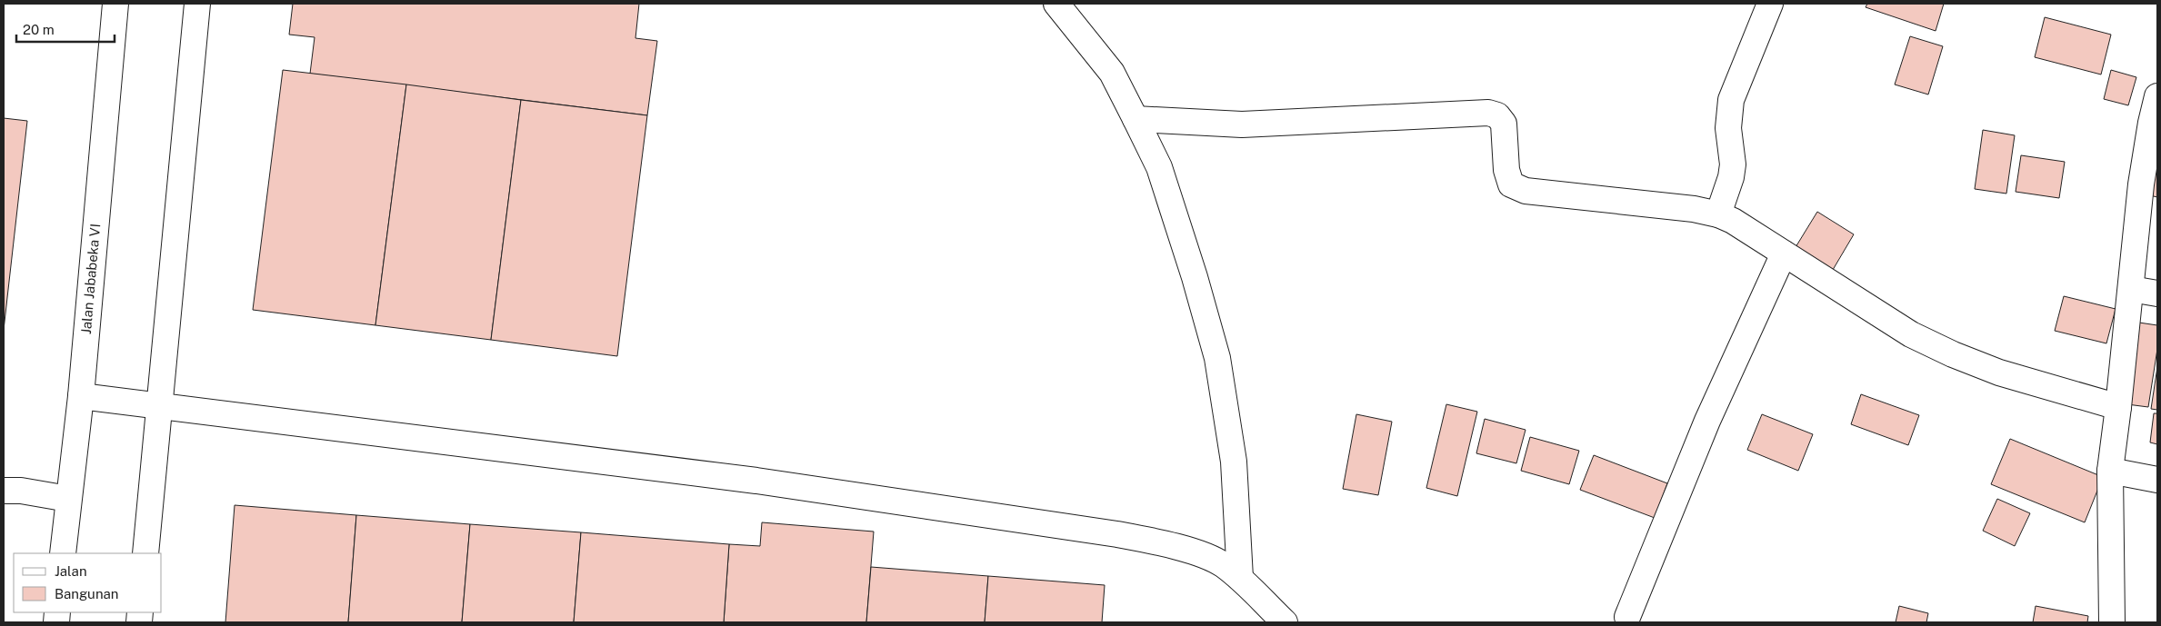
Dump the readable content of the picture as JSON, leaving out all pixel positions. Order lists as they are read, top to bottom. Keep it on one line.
{"streets":{"street":["Jalan Jababeka VI"]},"legend":["Jalan","Bangunan"],"scale_bar":"20 m"}
